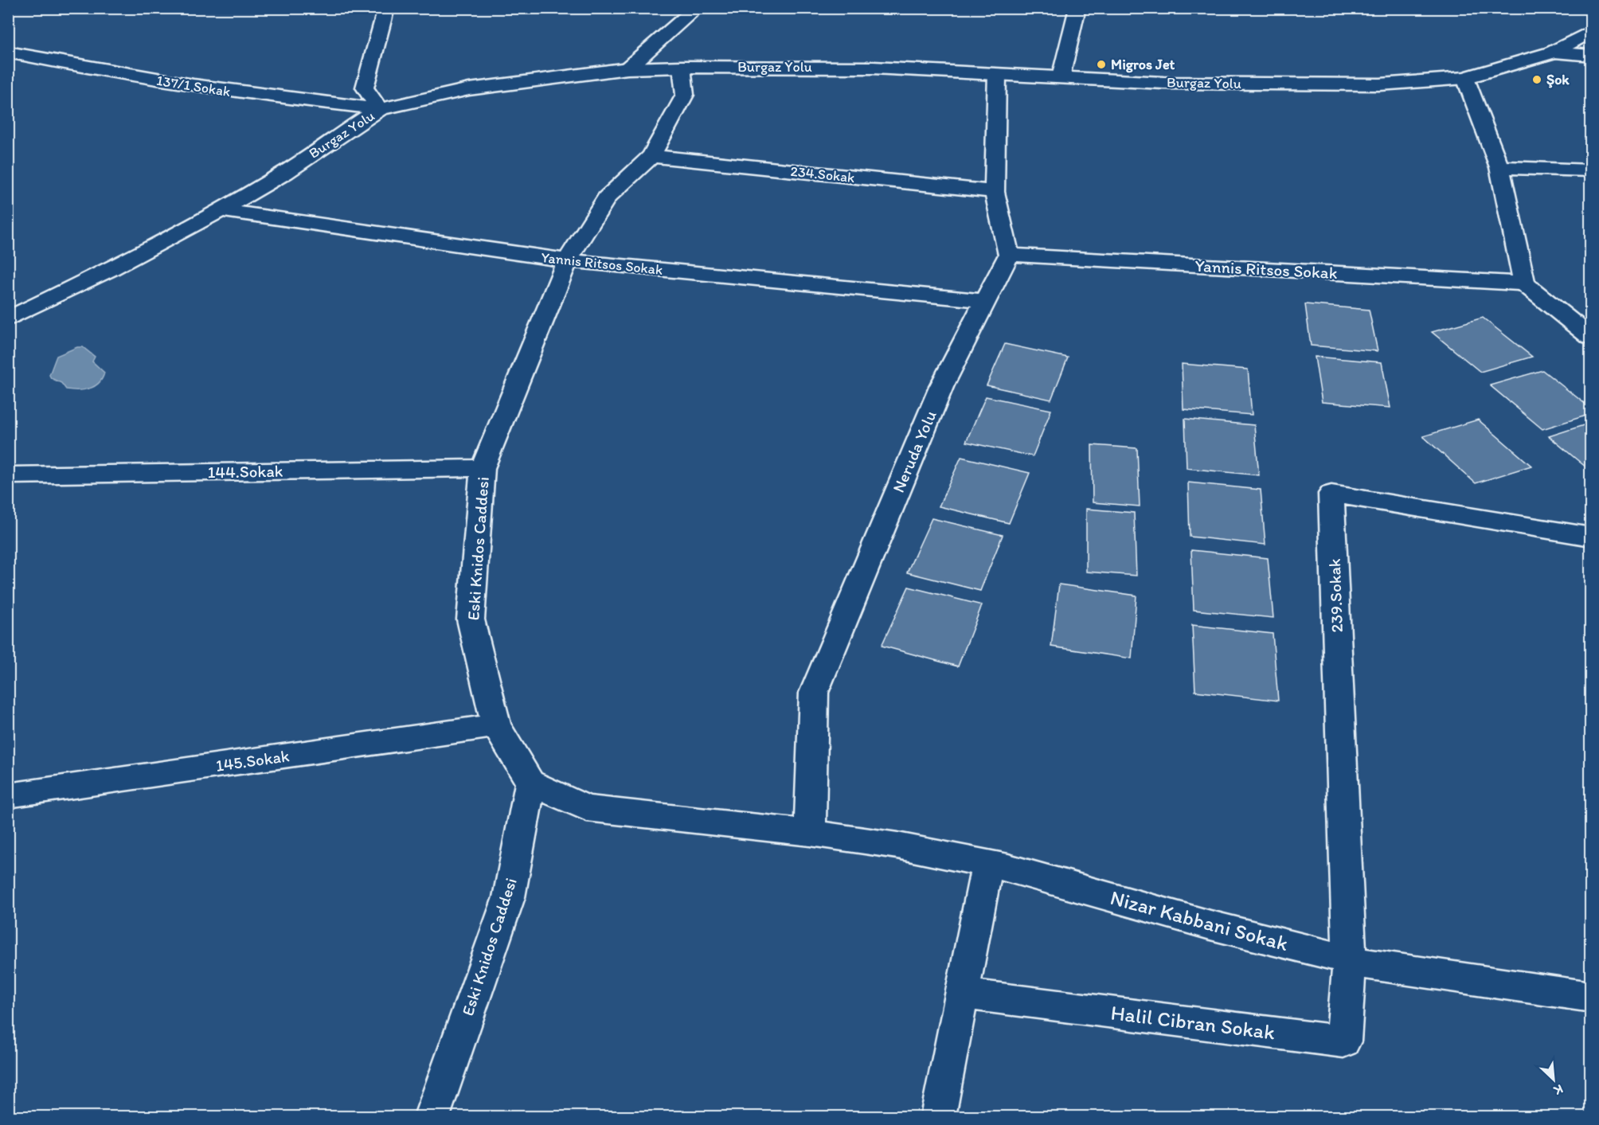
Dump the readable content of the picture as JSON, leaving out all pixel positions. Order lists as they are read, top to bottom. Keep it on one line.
{"streets":{"street":["Burgaz Yolu","137/1 Sokak","234.Sokak","Yannis Ritsos Sokak","Neruda Yolu","144.Sokak","Eski Knidos Caddesi","239.Sokak","145.Sokak","Nizar Kabbani Sokak","Halil Cibran Sokak"]},"crossings":[["Burgaz Yolu","137/1 Sokak"],["Burgaz Yolu","Yannis Ritsos Sokak"],["Burgaz Yolu","Eski Knidos Caddesi"],["234.Sokak","Eski Knidos Caddesi"],["Yannis Ritsos Sokak","Neruda Yolu"],["Yannis Ritsos Sokak","Eski Knidos Caddesi"],["Neruda Yolu","Nizar Kabbani Sokak"],["144.Sokak","Eski Knidos Caddesi"],["Eski Knidos Caddesi","145.Sokak"],["Eski Knidos Caddesi","Nizar Kabbani Sokak"],["239.Sokak","Nizar Kabbani Sokak"],["239.Sokak","Halil Cibran Sokak"],["Nizar Kabbani Sokak","Halil Cibran Sokak"]],"places":["Migros Jet","Şok"],"north":"bottom right"}
